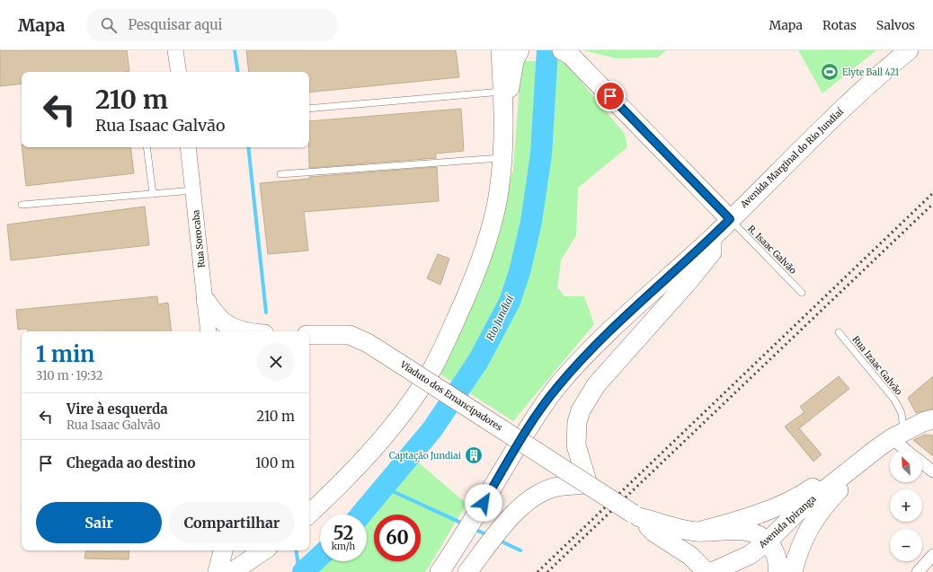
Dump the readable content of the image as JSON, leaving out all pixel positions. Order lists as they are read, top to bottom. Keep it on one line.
{"streets":{"main road":["Avenida Marginal do Rio Jundiaí","Viaduto dos Emancipadores","Avenida Ipiranga"],"street":["Rua Sorocaba"],"lane":["R. Isaac Galvão","Rua Izaac Galvão"]},"crossings":[["Avenida Marginal do Rio Jundiaí","R. Isaac Galvão"],["Rua Izaac Galvão","Avenida Ipiranga"]],"water":["Rio Jundiaí"],"places":{"sports":["Elyte Ball 421"],"building":["Captação Jundiai"]},"north":"top left","page":{"header":"Mapa","search":"Pesquisar aqui","nav":["Mapa","Rotas","Salvos"],"turn":["210 m","Rua Isaac Galvão"],"heading":["1 min","310 m · 19:32"],"list":[{"name":"Vire à esquerda","note":"Rua Isaac Galvão","value":"210 m"},{"name":"Chegada ao destino","value":"100 m"}],"map_buttons":["+","−"],"buttons":["Sair","Compartilhar"],"speed":"52 km/h","limit":"60"}}
